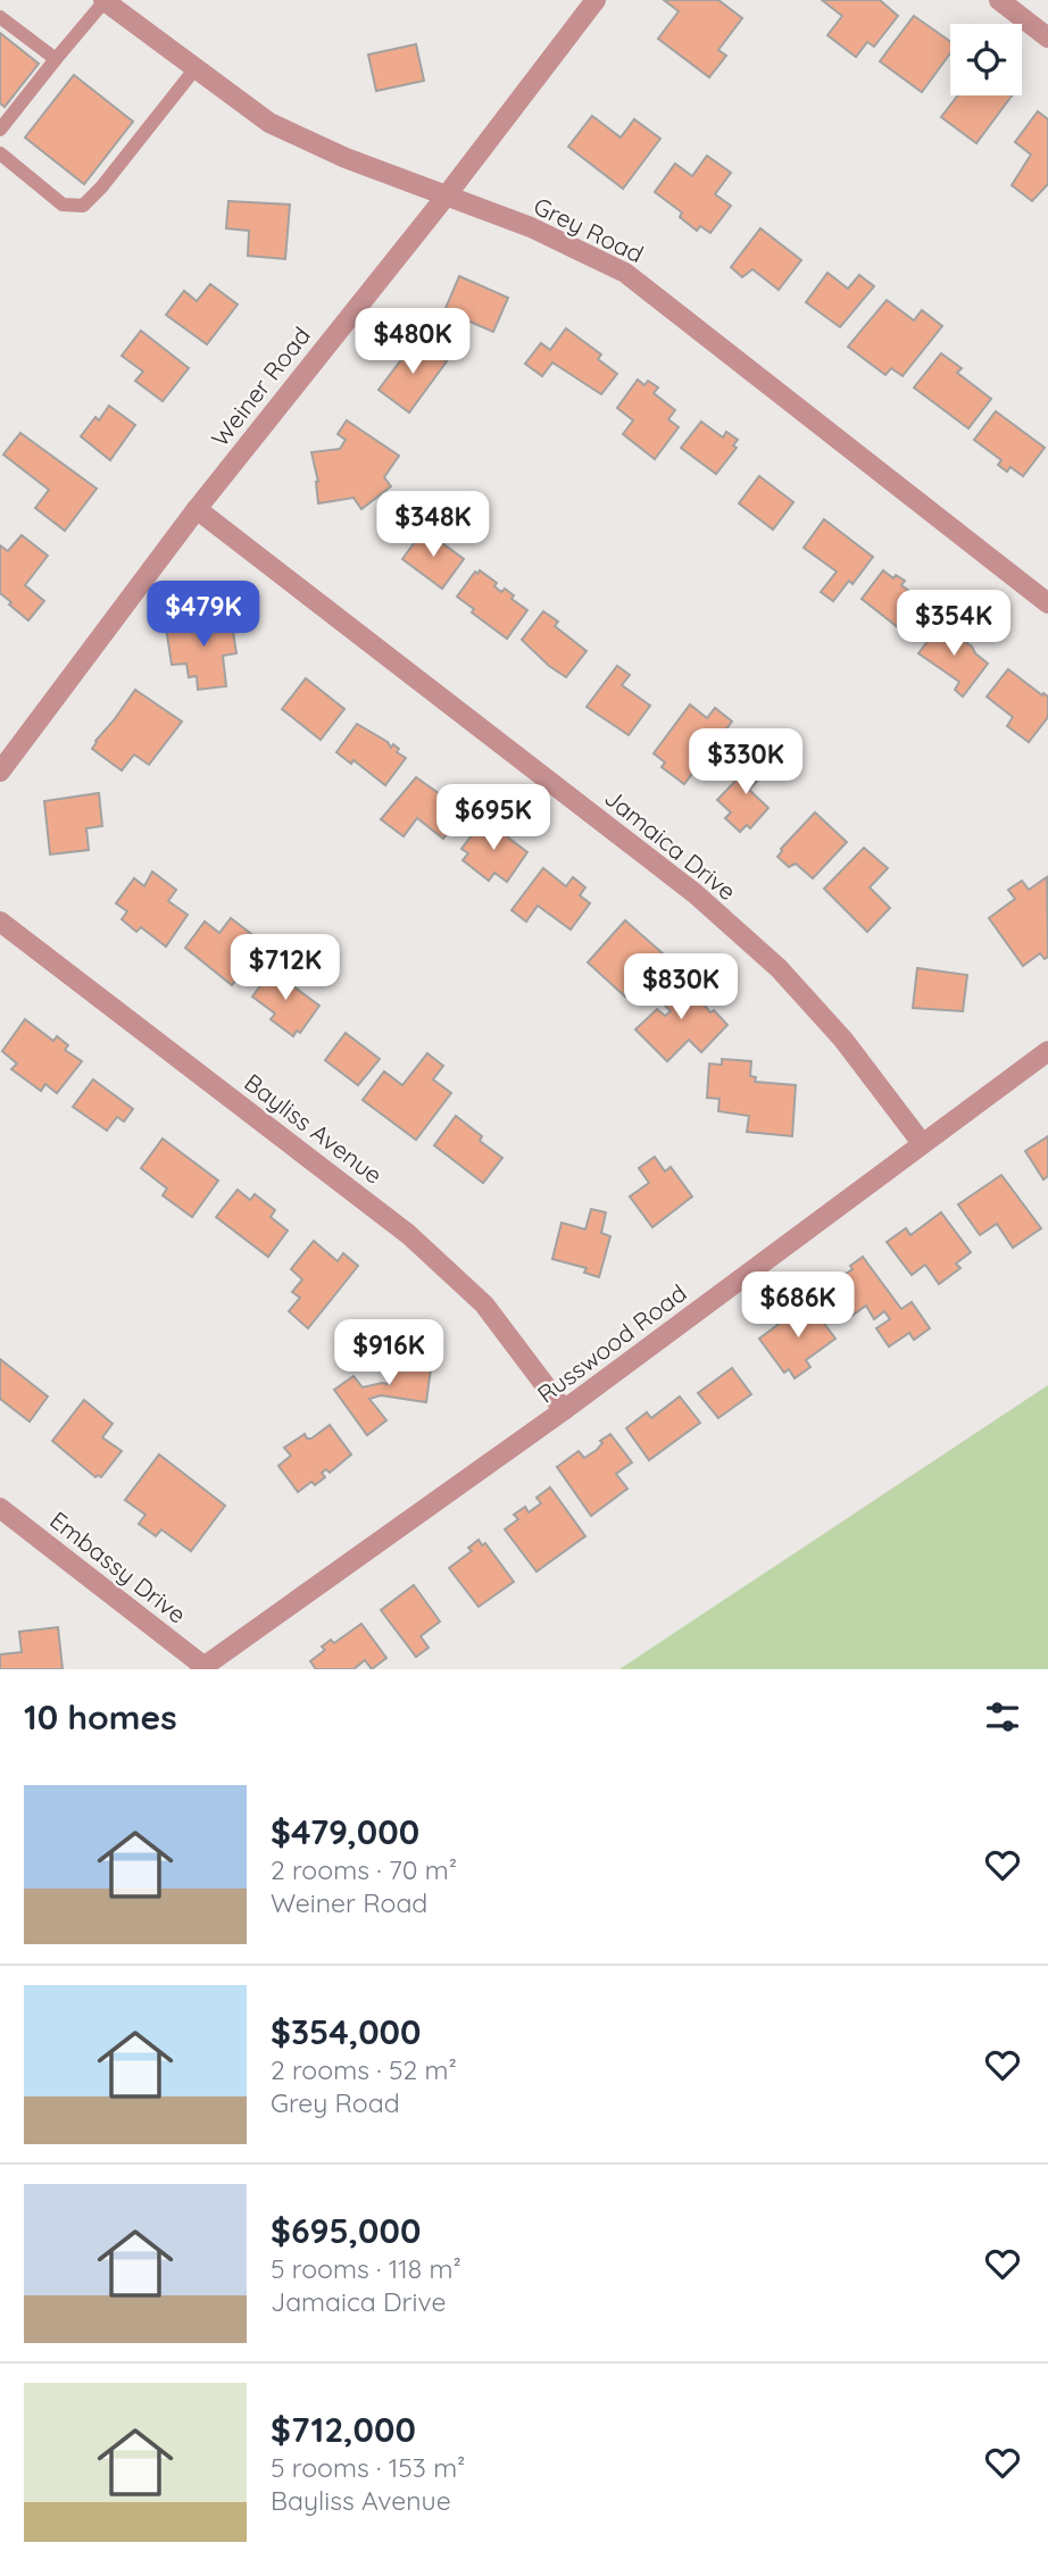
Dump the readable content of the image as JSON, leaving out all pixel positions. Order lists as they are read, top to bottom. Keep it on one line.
{"streets":{"street":["Grey Road","Weiner Road","Jamaica Drive","Bayliss Avenue","Russwood Road","Embassy Drive"]},"crossings":[["Grey Road","Weiner Road"],["Weiner Road","Jamaica Drive"],["Jamaica Drive","Russwood Road"],["Bayliss Avenue","Russwood Road"],["Russwood Road","Embassy Drive"]],"page":{"price":["$480K","$348K","$479K","$354K","$330K","$695K","$712K","$830K","$686K","$916K"],"heading":"10 homes","list":[{"name":"$479,000","note":"2 rooms · 70 m² · Weiner Road"},{"name":"$354,000","note":"2 rooms · 52 m² · Grey Road"},{"name":"$695,000","note":"5 rooms · 118 m² · Jamaica Drive"},{"name":"$712,000","note":"5 rooms · 153 m² · Bayliss Avenue"}]}}
